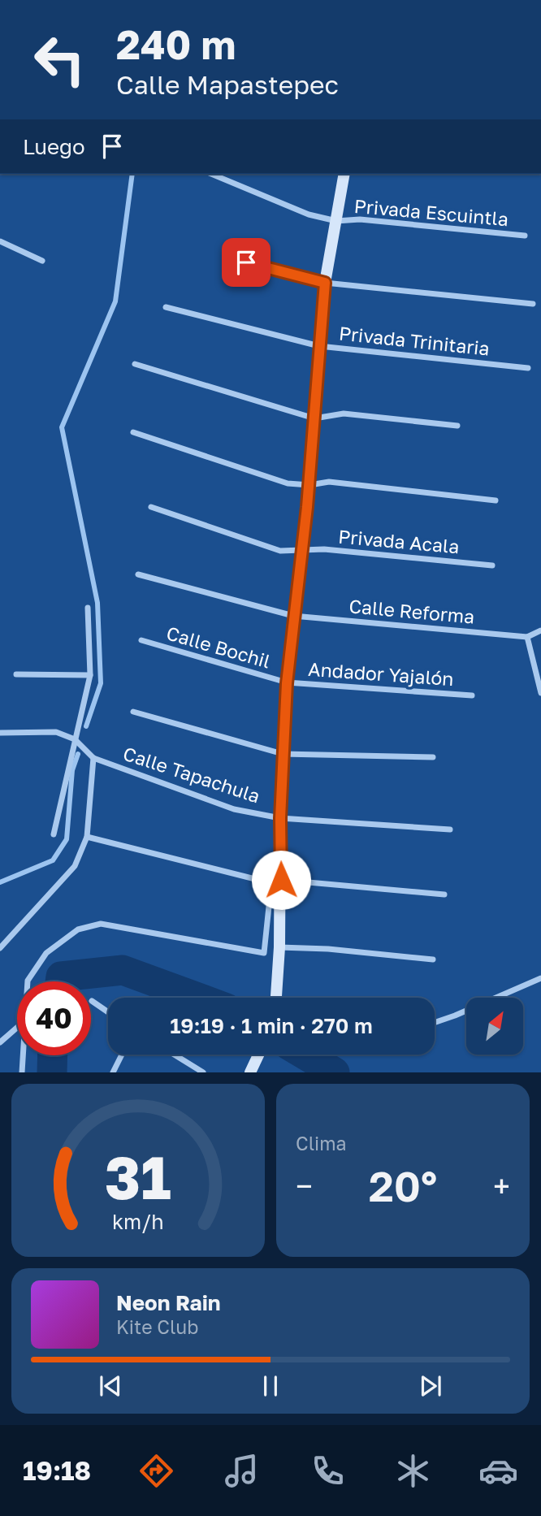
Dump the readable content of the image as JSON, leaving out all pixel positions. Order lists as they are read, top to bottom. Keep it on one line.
{"streets":{"street":["Privada Escuintla","Privada Trinitaria","Privada Acala","Calle Reforma","Calle Bochil","Andador Yajalón","Calle Tapachula"]},"crossings":[["Calle Bochil","Andador Yajalón"]],"north":"top right","page":{"turn":["240 m","Calle Mapastepec"],"then":"Luego","limit":"40","trip":"19:19 · 1 min · 270 m","tile":"Clima","heat":["−","20°","+"],"song":["Neon Rain","Kite Club"],"tabs":"19:18","gauge":["31","km/h"]}}
